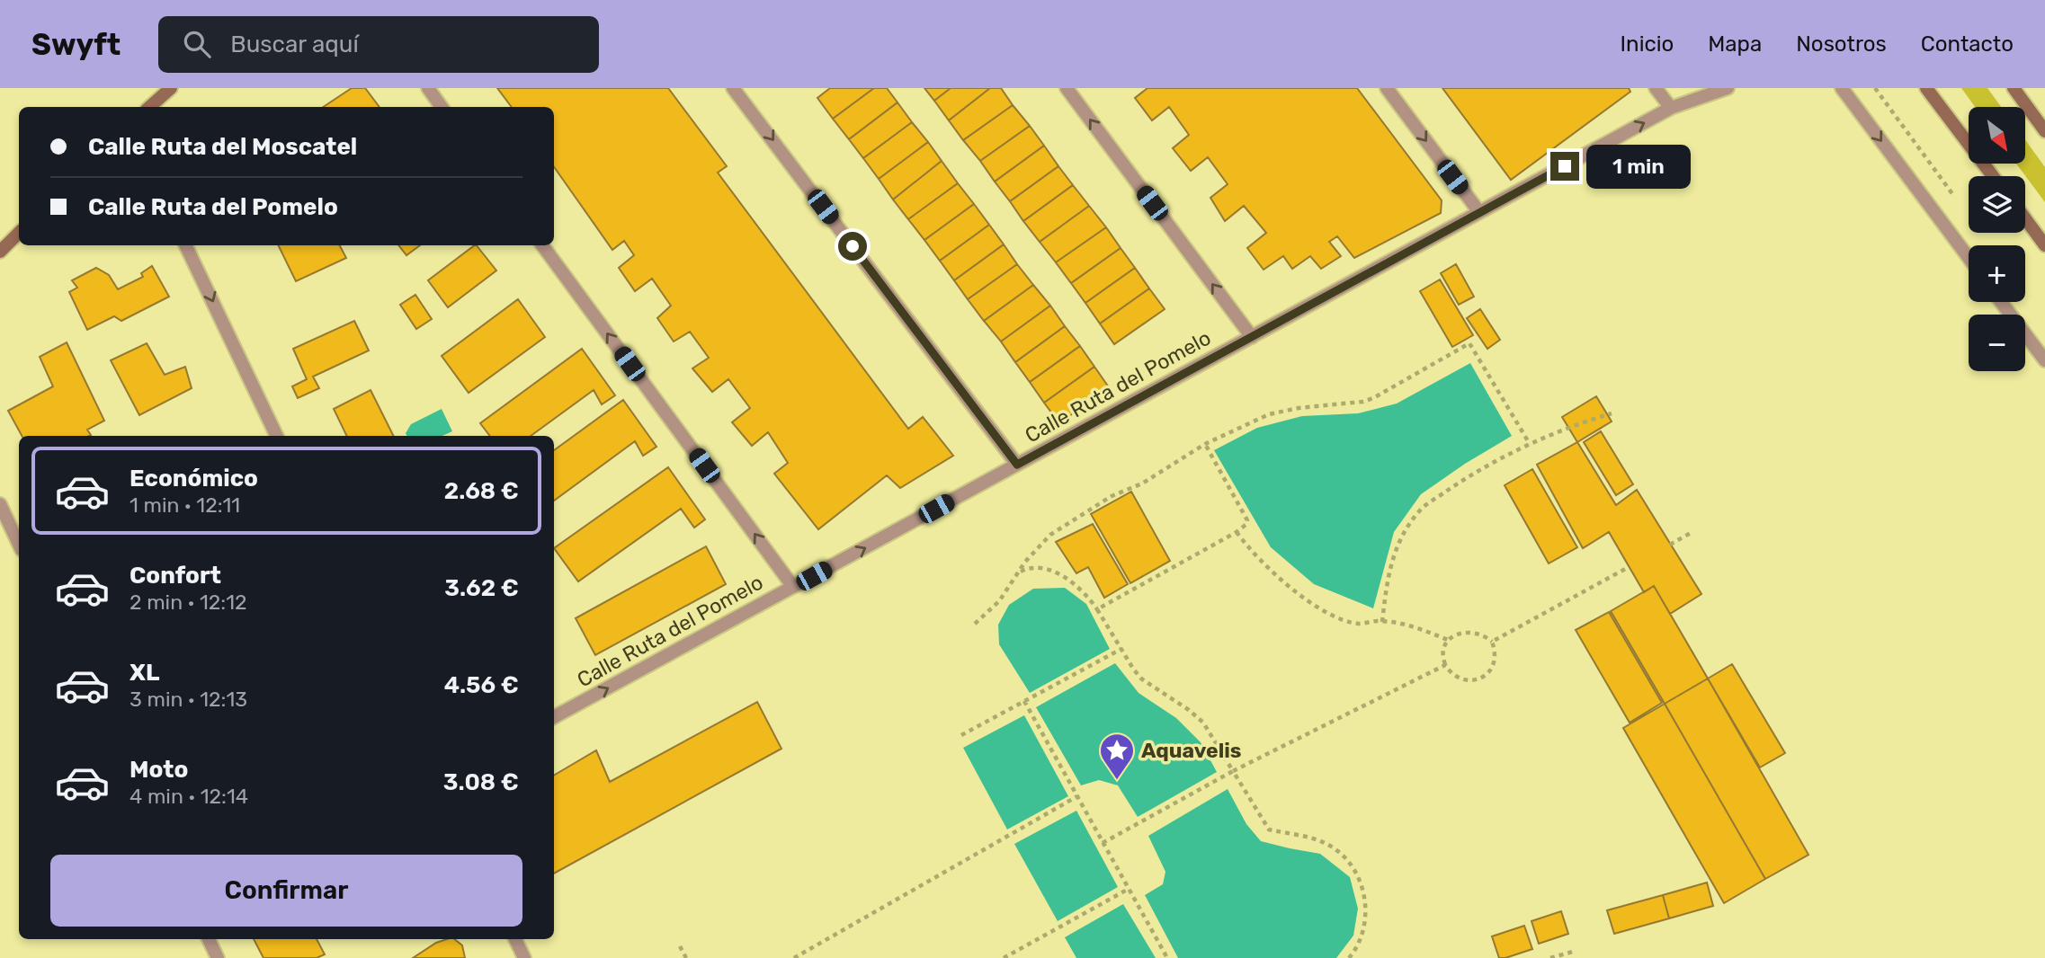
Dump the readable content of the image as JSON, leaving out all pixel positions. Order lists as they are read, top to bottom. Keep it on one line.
{"streets":{"street":["Calle Ruta del Pomelo"]},"one_way":["Calle Ruta del Pomelo"],"places":{"place":["Aquavelis"]},"north":"bottom right","page":{"header":"Swyft","search":"Buscar aquí","nav":["Inicio","Mapa","Nosotros","Contacto"],"map_buttons":["+","−"],"banner":["Calle Ruta del Moscatel","Calle Ruta del Pomelo"],"bubble":"1 min","list":[{"name":"Económico","note":"1 min · 12:11","value":"2.68 €"},{"name":"Confort","note":"2 min · 12:12","value":"3.62 €"},{"name":"XL","note":"3 min · 12:13","value":"4.56 €"},{"name":"Moto","note":"4 min · 12:14","value":"3.08 €"}],"buttons":"Confirmar"}}
